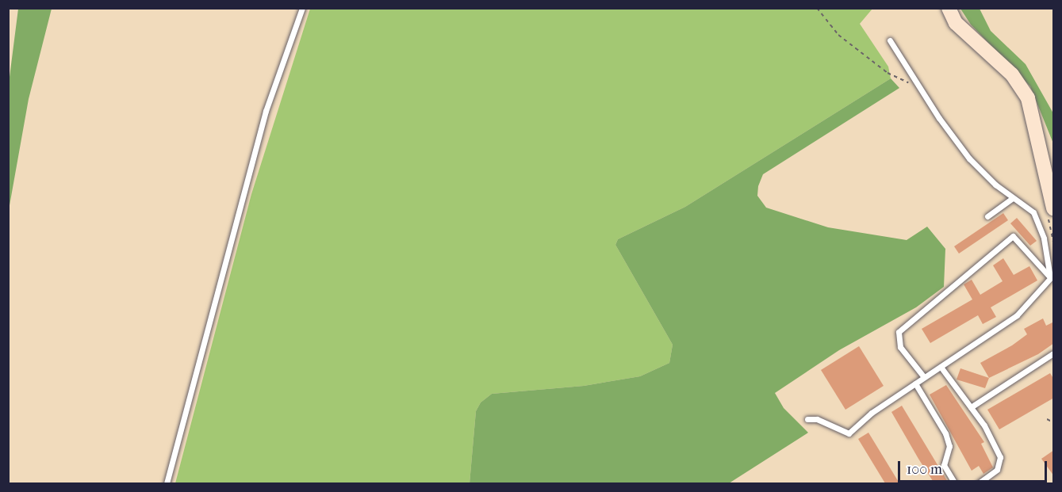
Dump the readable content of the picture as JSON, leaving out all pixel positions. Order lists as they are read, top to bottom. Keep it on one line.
{"scale_bar":"100 m"}
